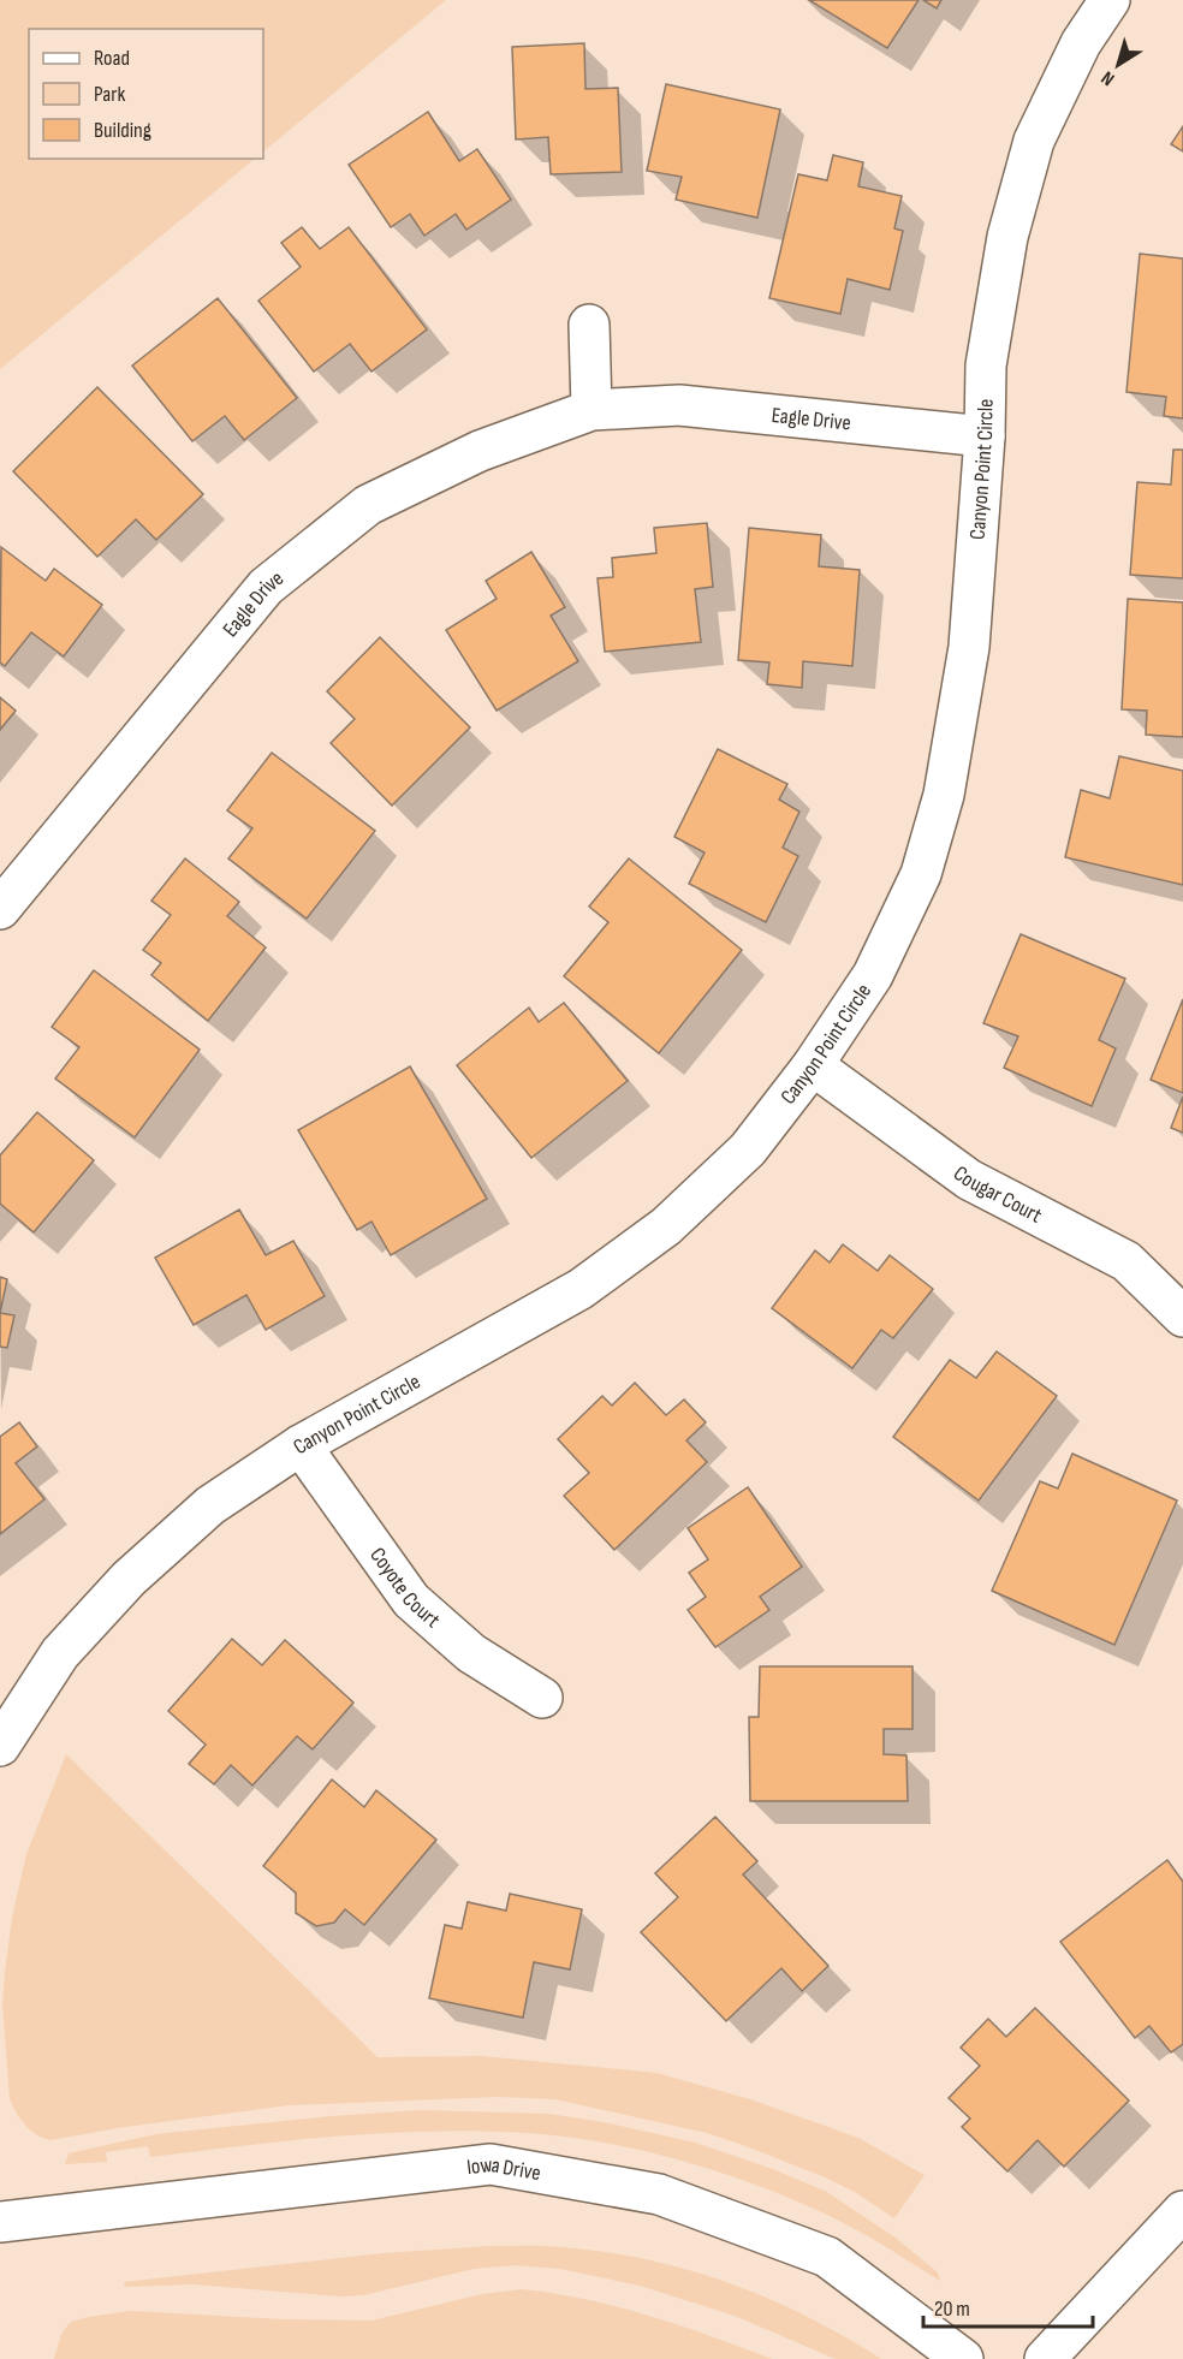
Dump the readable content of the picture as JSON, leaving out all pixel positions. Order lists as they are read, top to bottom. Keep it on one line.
{"streets":{"street":["Eagle Drive","Canyon Point Circle","Cougar Court","Coyote Court","Iowa Drive"]},"crossings":[["Eagle Drive","Canyon Point Circle"],["Canyon Point Circle","Cougar Court"],["Canyon Point Circle","Coyote Court"]],"legend":["Road","Park","Building"],"scale_bar":"20 m","north":"bottom left"}
